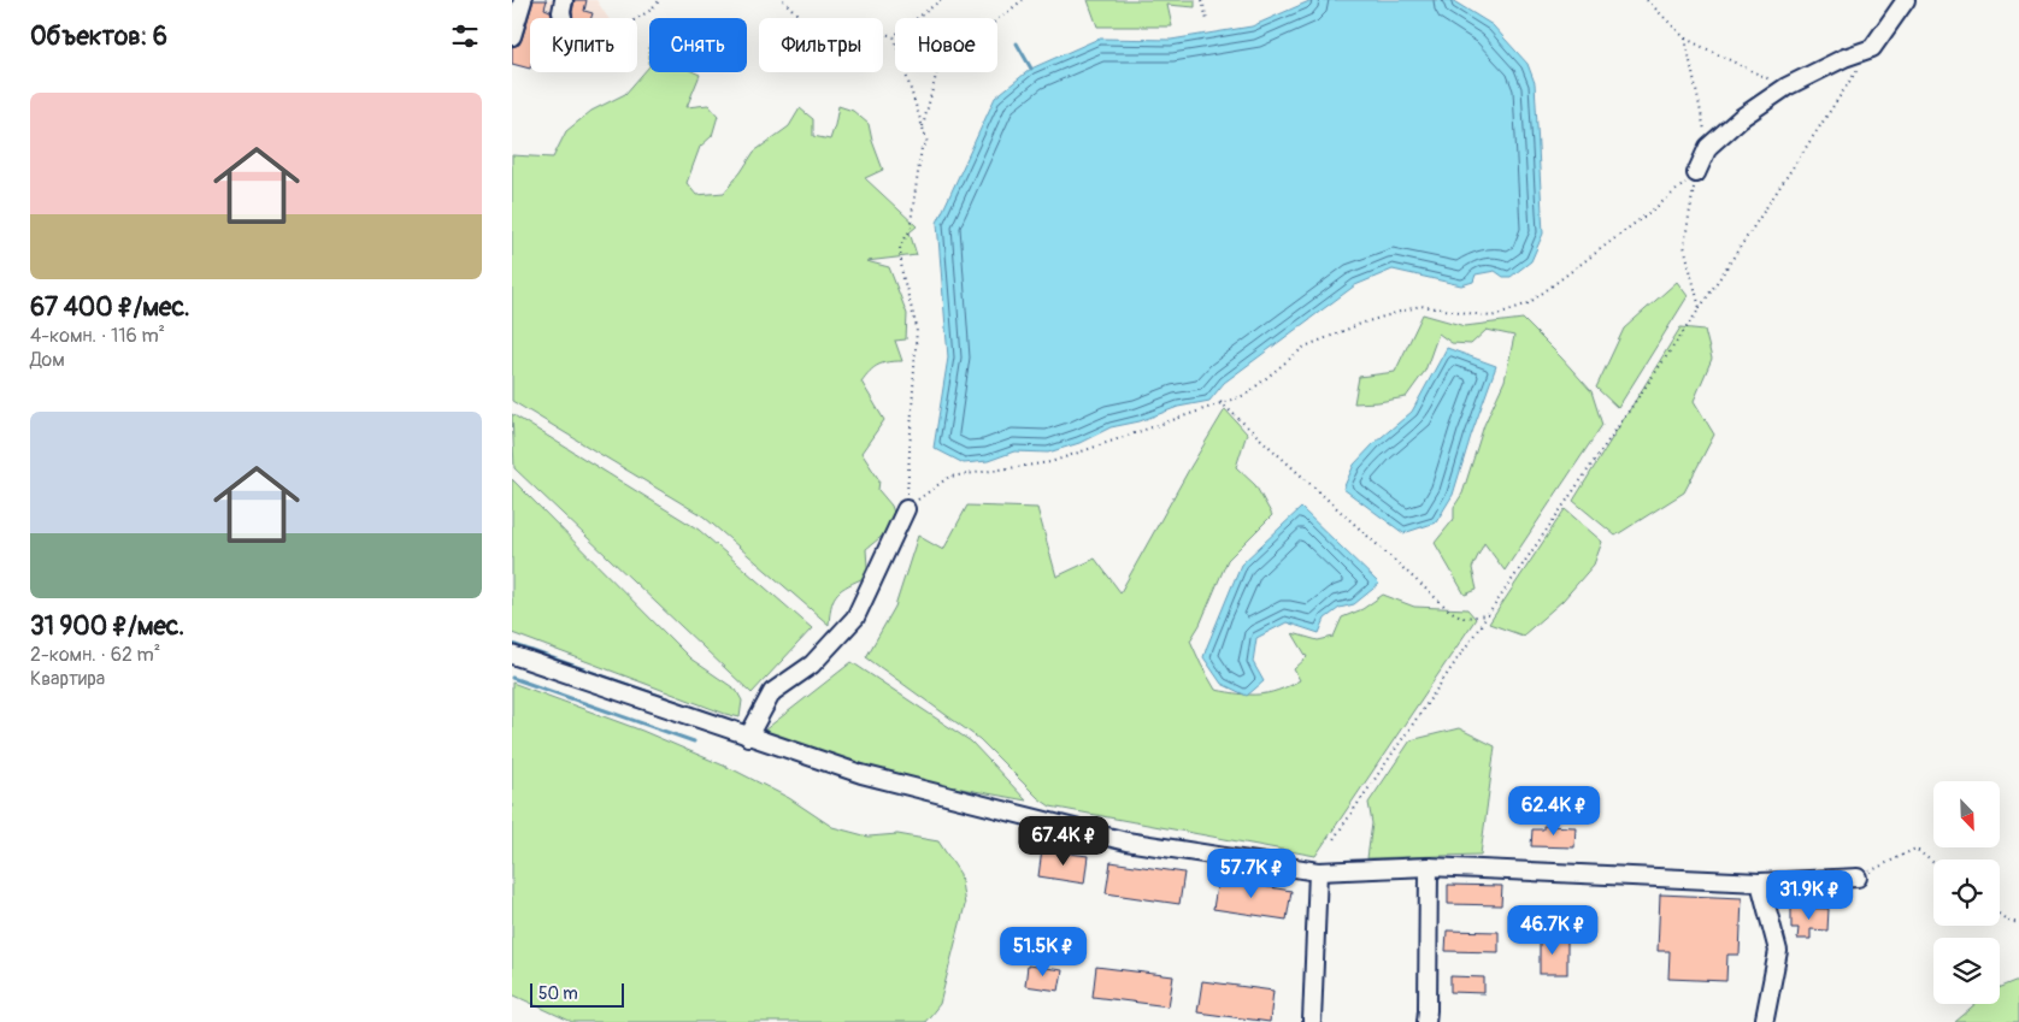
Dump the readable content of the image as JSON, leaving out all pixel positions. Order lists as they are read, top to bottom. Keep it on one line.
{"scale_bar":"50 m","north":"bottom right","page":{"heading":"Объектов: 6","chip":["Купить","Снять","Фильтры","Новое"],"list":[{"name":"67 400 ₽/мес.","note":"4-комн. · 116 m² · Дом"},{"name":"31 900 ₽/мес.","note":"2-комн. · 62 m² · Квартира"}],"price":["62.4K ₽","67.4K ₽","57.7K ₽","31.9K ₽","46.7K ₽","51.5K ₽"],"scale":"50 m"}}
